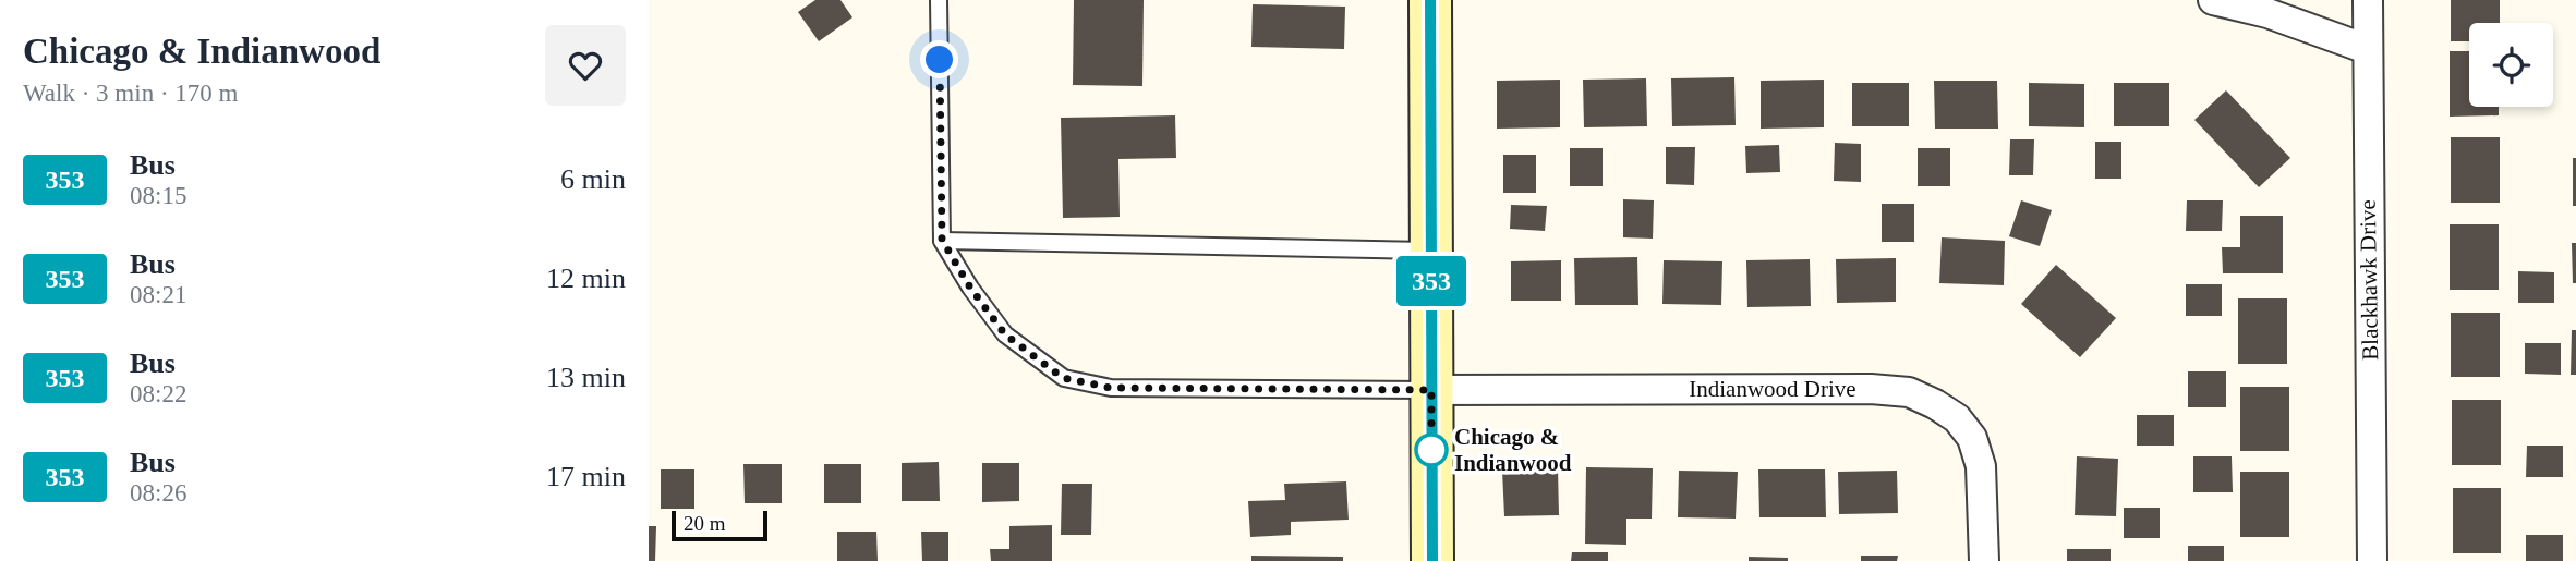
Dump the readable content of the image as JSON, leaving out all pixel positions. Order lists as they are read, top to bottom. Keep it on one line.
{"streets":{"street":["Blackhawk Drive","Indianwood Drive"]},"places":["Chicago & Indianwood"],"lines":["bus line 353"],"scale_bar":"20 m","page":{"heading":["Chicago & Indianwood","Walk · 3 min · 170 m"],"on_map":"353","list":[{"mark":"353","name":"Bus","note":"08:15","value":"6 min"},{"mark":"353","name":"Bus","note":"08:21","value":"12 min"},{"mark":"353","name":"Bus","note":"08:22","value":"13 min"},{"mark":"353","name":"Bus","note":"08:26","value":"17 min"}],"scale":"20 m"}}
